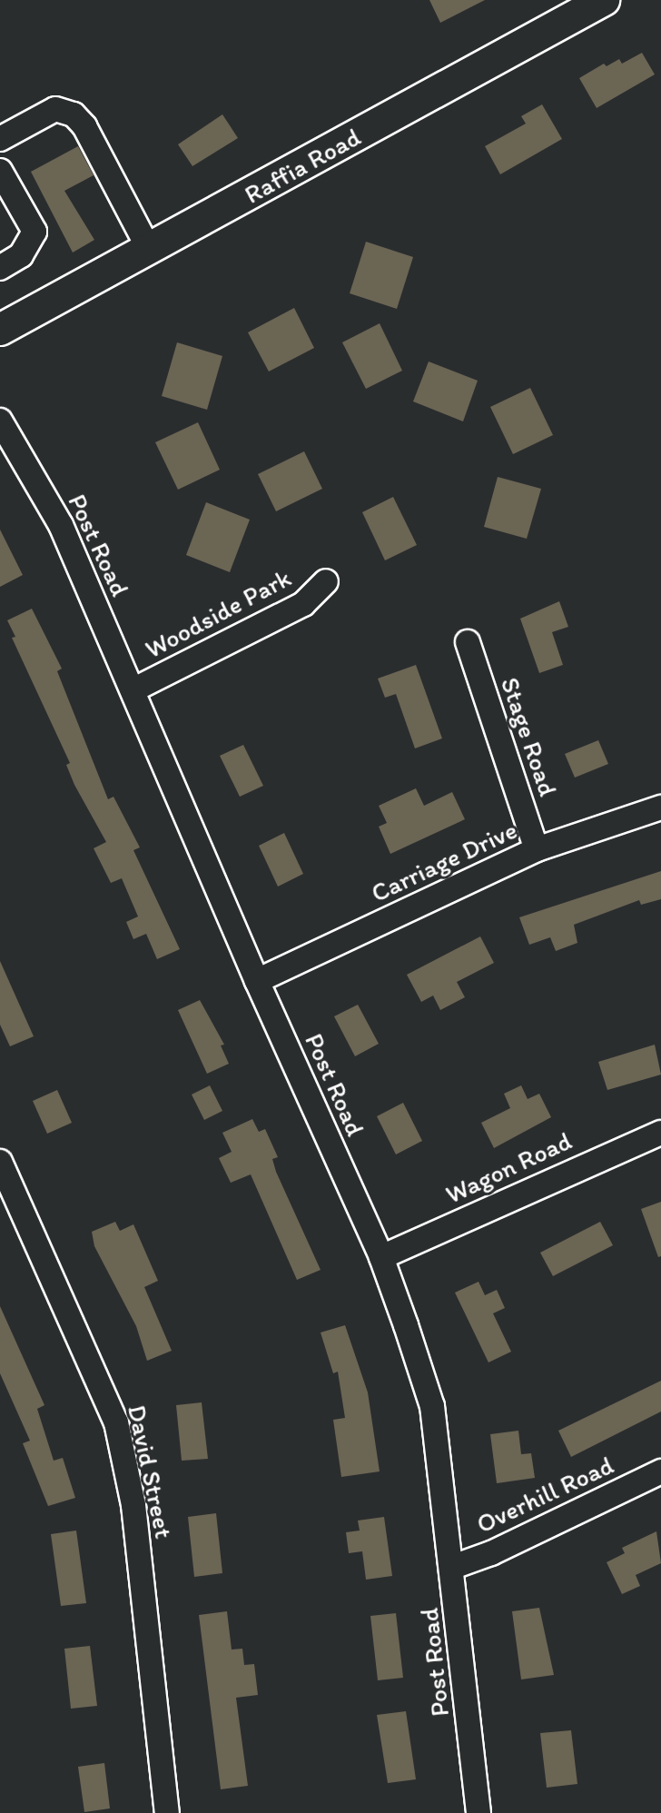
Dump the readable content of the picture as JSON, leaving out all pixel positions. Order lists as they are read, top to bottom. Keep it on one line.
{"streets":{"main road":["Raffia Road"],"street":["Post Road","Woodside Park","Stage Road","Carriage Drive","Wagon Road","David Street","Overhill Road"]},"crossings":[["Post Road","Woodside Park"],["Post Road","Carriage Drive"],["Post Road","Wagon Road"],["Post Road","Overhill Road"],["Stage Road","Carriage Drive"]]}
